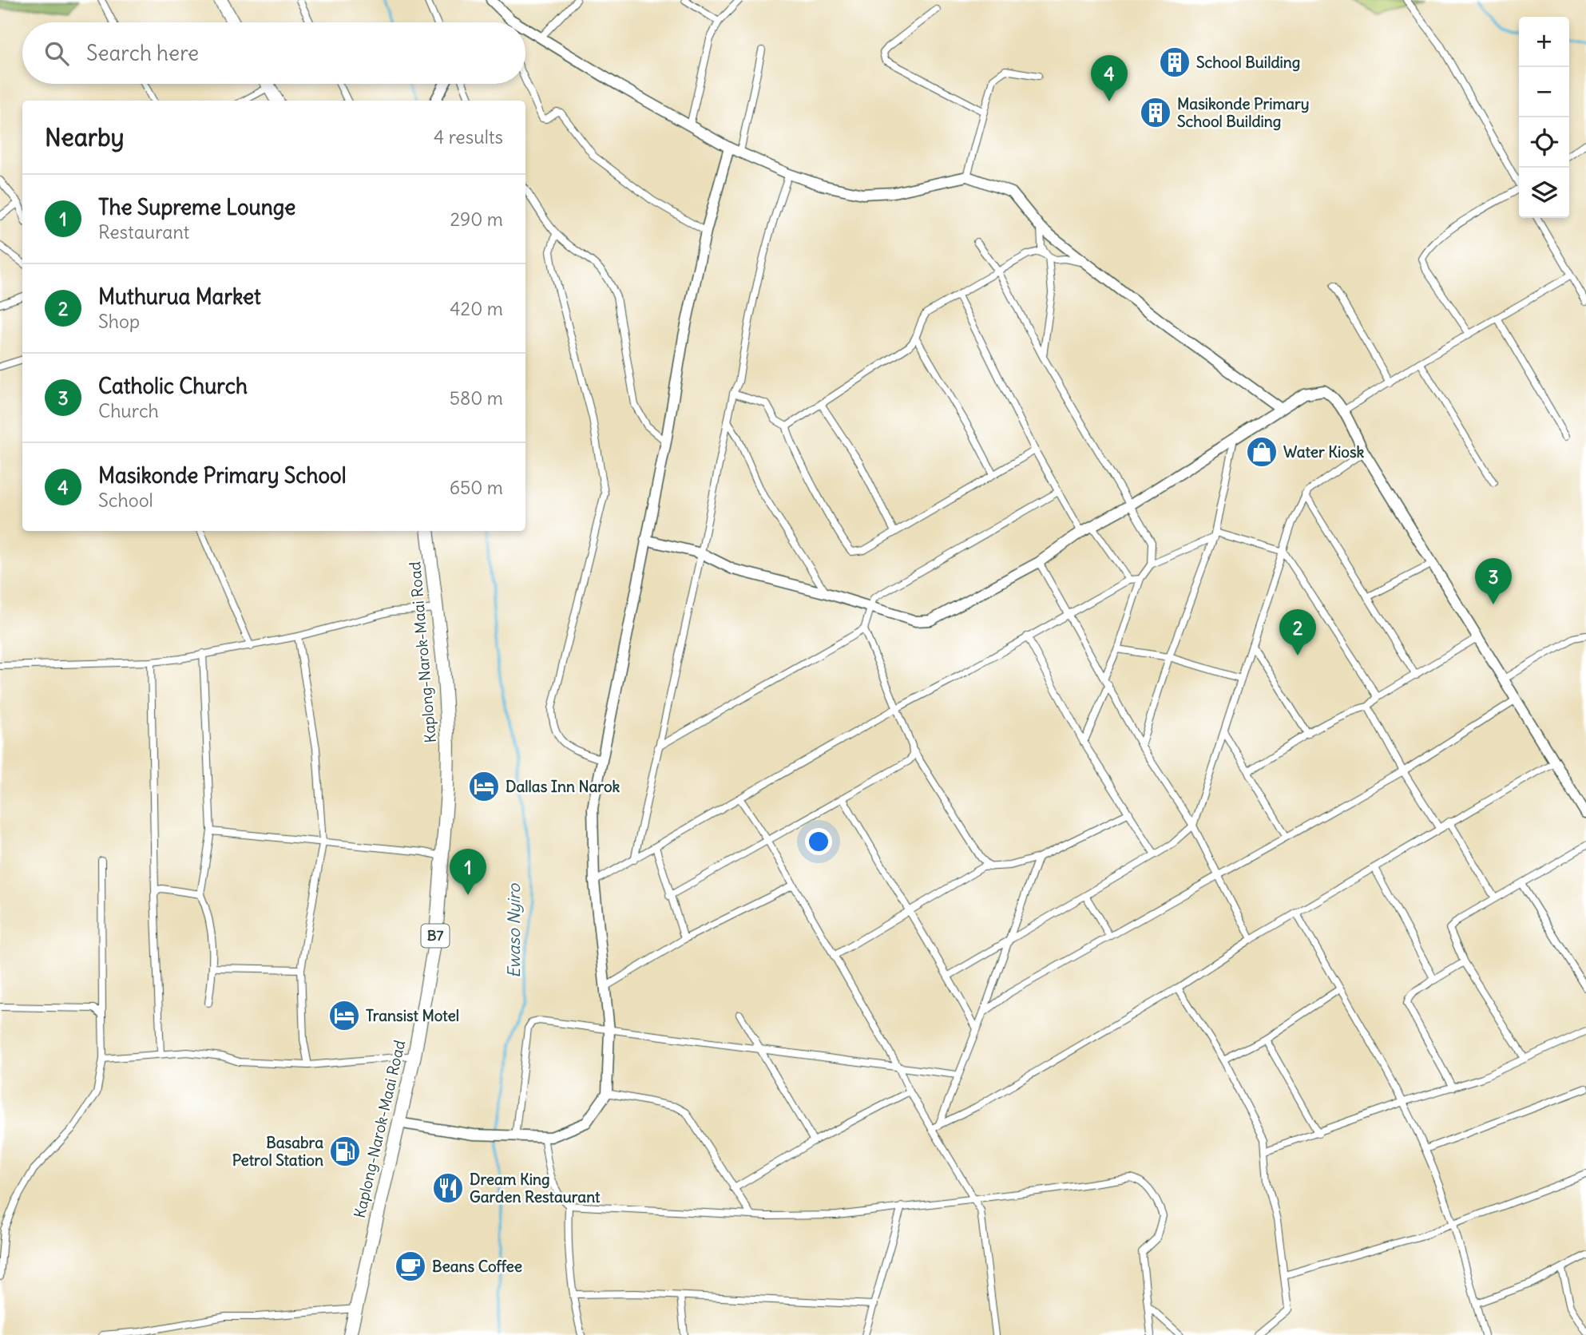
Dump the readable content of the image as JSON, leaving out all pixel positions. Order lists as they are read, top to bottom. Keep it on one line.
{"streets":{"highway":["Kaplong-Narok-Maai Road","B7"]},"water":["Ewaso Nyiro"],"places":{"building":["School Building","Masikonde Primary School Building"],"shop":["Water Kiosk"],"hotel":["Dallas Inn Narok","Transist Motel"],"fuel station":["Basabra Petrol Station"],"restaurant":["Dream King Garden Restaurant"],"cafe":["Beans Coffee"]},"page":{"map_buttons":["+","−"],"search":"Search here","pins":["4","3","2","1"],"heading":["Nearby","4 results"],"list":[{"mark":"1","name":"The Supreme Lounge","note":"Restaurant","value":"290 m"},{"mark":"2","name":"Muthurua Market","note":"Shop","value":"420 m"},{"mark":"3","name":"Catholic Church","note":"Church","value":"580 m"},{"mark":"4","name":"Masikonde Primary School","note":"School","value":"650 m"}]}}
